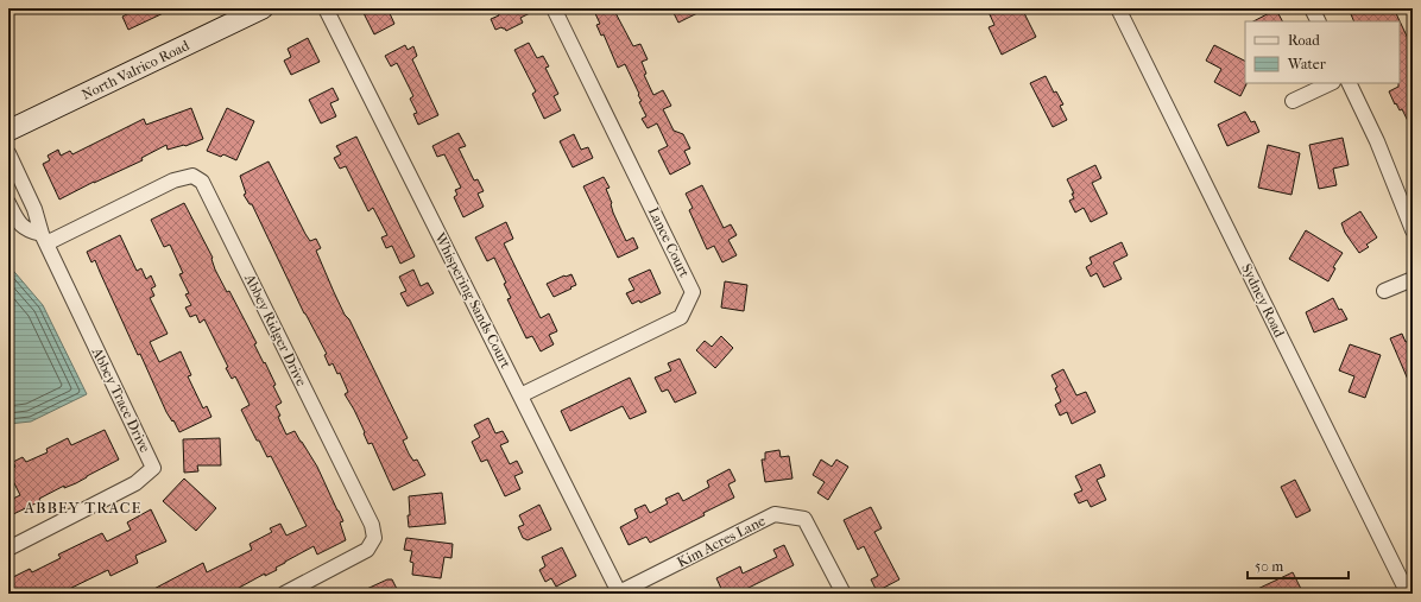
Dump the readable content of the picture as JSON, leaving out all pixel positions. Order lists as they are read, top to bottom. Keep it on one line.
{"streets":{"street":["North Valrico Road","Lance Court","Whispering Sands Court","Sydney Road","Abbey Ridger Drive","Abbey Trace Drive","Kim Acres Lane"]},"crossings":[["Lance Court","Whispering Sands Court"],["Whispering Sands Court","Kim Acres Lane"],["Abbey Ridger Drive","Abbey Trace Drive"]],"districts":["ABBEY TRACE"],"legend":["Road","Water"],"scale_bar":"50 m"}
